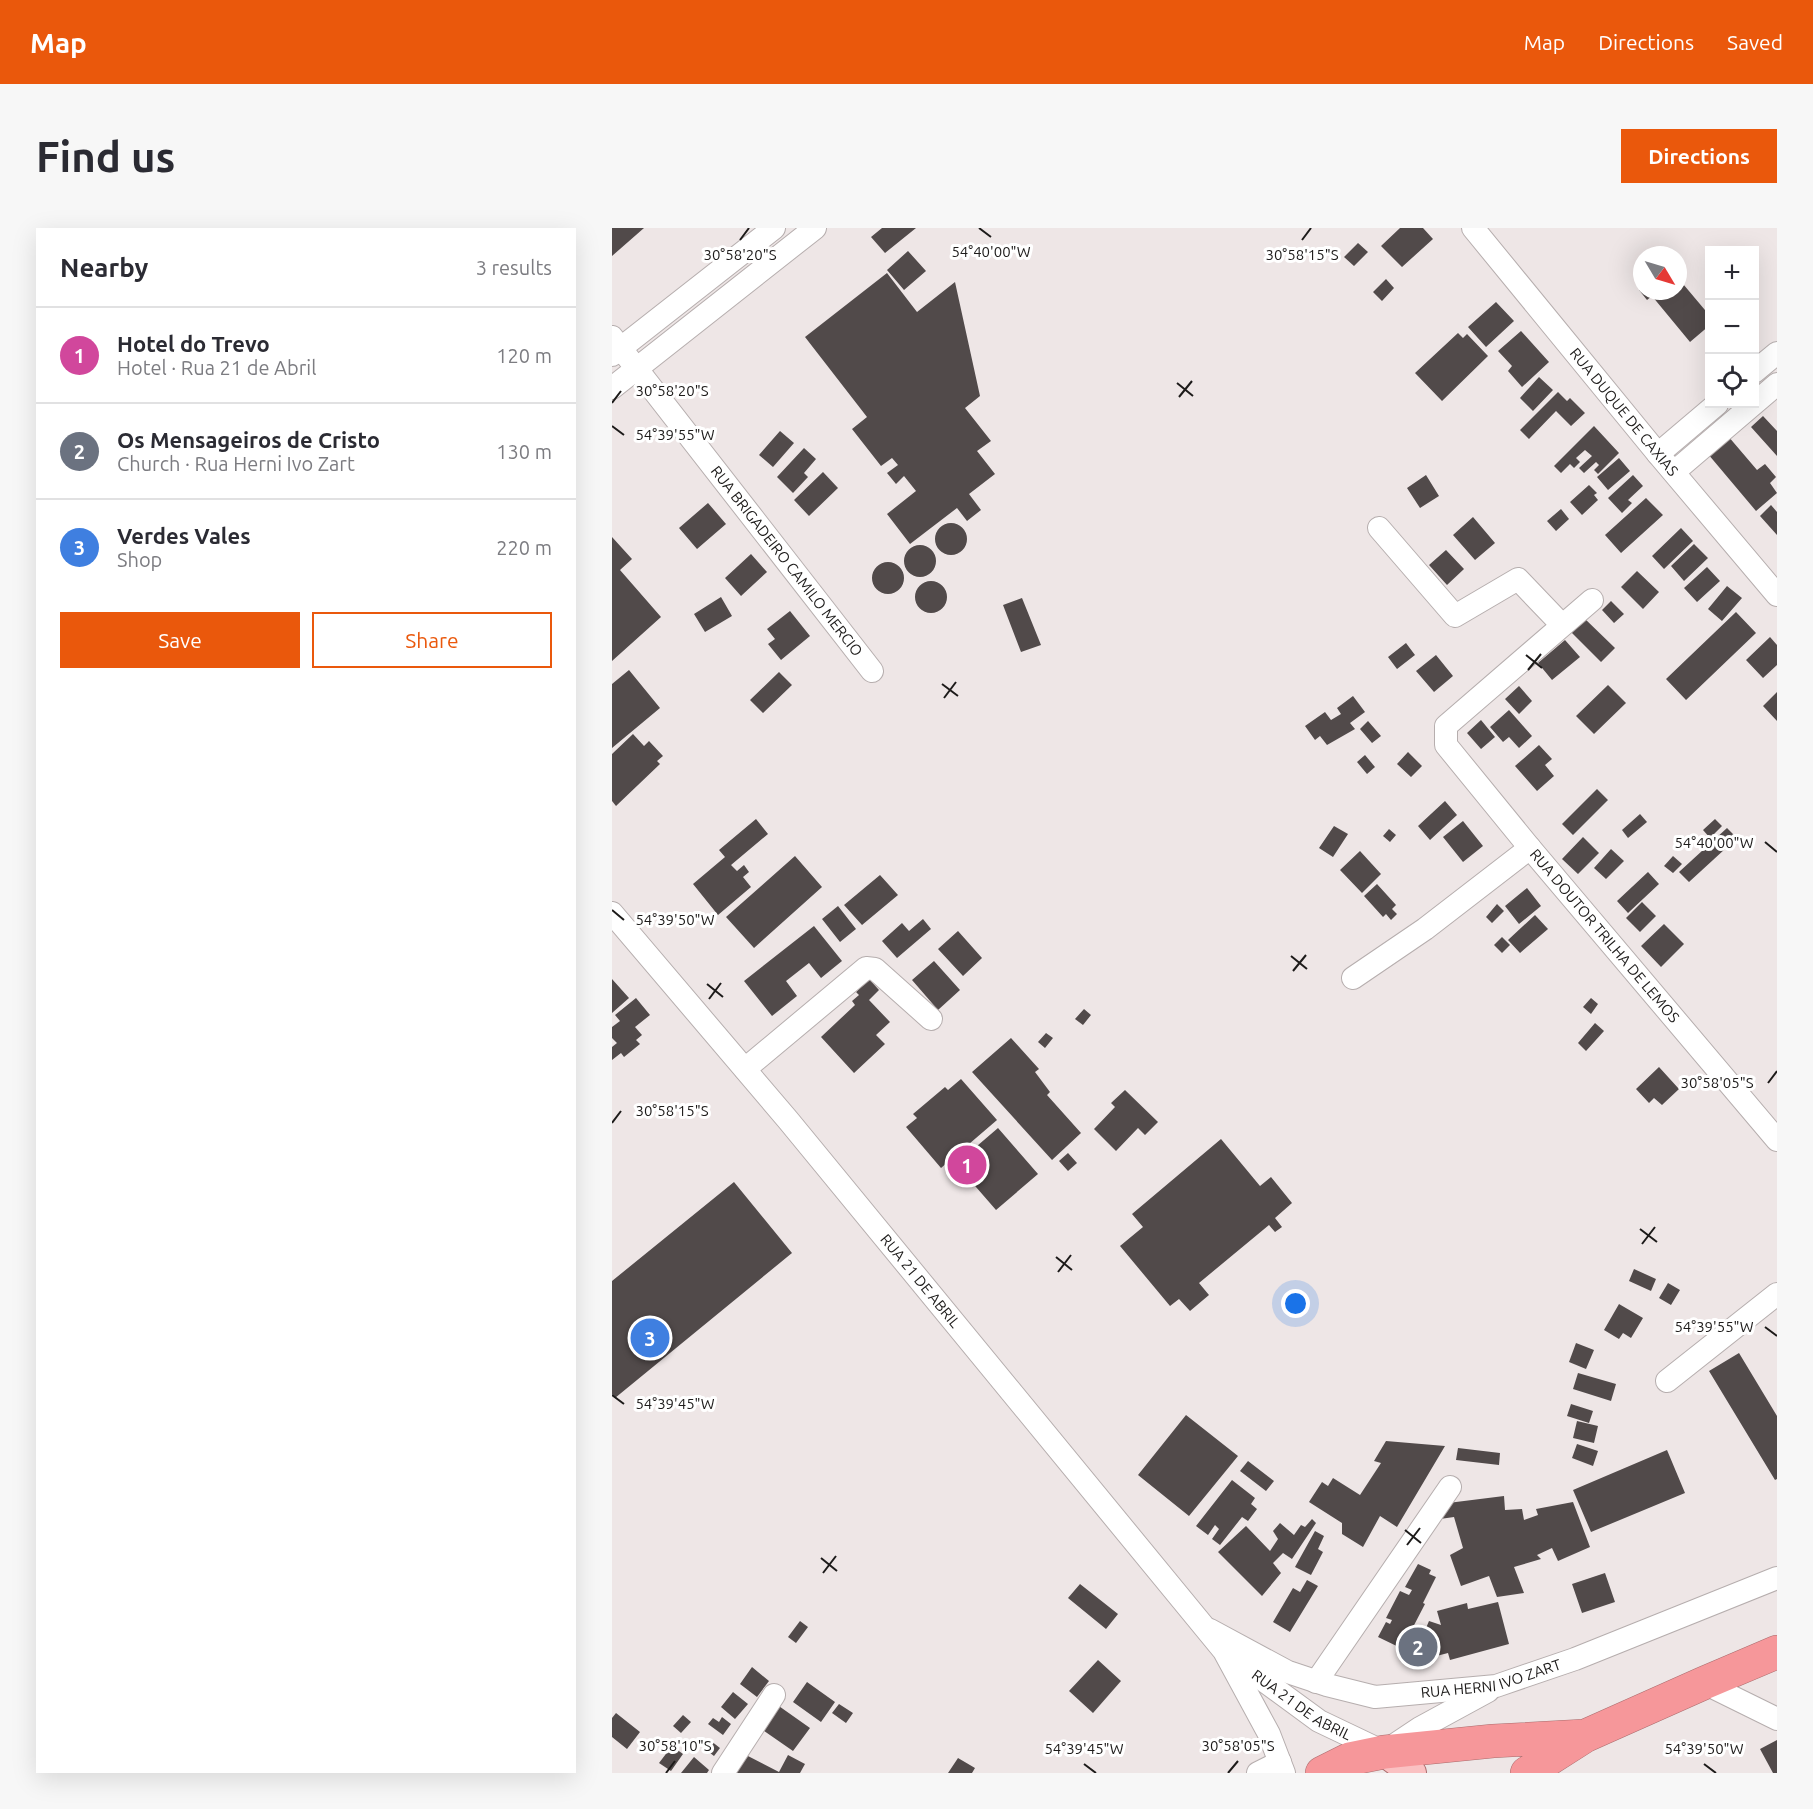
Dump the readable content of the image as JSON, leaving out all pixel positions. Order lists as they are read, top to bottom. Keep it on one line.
{"streets":{"street":["RUA DUQUE DE CAXIAS","RUA BRIGADEIRO CAMILO MERCIO","RUA DOUTOR TRILHA DE LEMOS","RUA 21 DE ABRIL","RUA HERNI IVO ZART"]},"crossings":[["RUA 21 DE ABRIL","RUA HERNI IVO ZART"]],"north":"bottom right","page":{"header":"Map","nav":["Map","Directions","Saved"],"buttons":["Directions",["Save","Share"]],"title":"Find us","heading":["Nearby","3 results"],"map_buttons":["+","−"],"list":[{"mark":"1","name":"Hotel do Trevo","note":"Hotel · Rua 21 de Abril","value":"120 m"},{"mark":"2","name":"Os Mensageiros de Cristo","note":"Church · Rua Herni Ivo Zart","value":"130 m"},{"mark":"3","name":"Verdes Vales","note":"Shop","value":"220 m"}],"pins":["1","3","2"]},"coordinates":["54°40'00\"W","30°58'20\"S","30°58'15\"S","54°39'55\"W","54°39'50\"W","30°58'05\"S","54°39'45\"W","30°58'10\"S"]}
